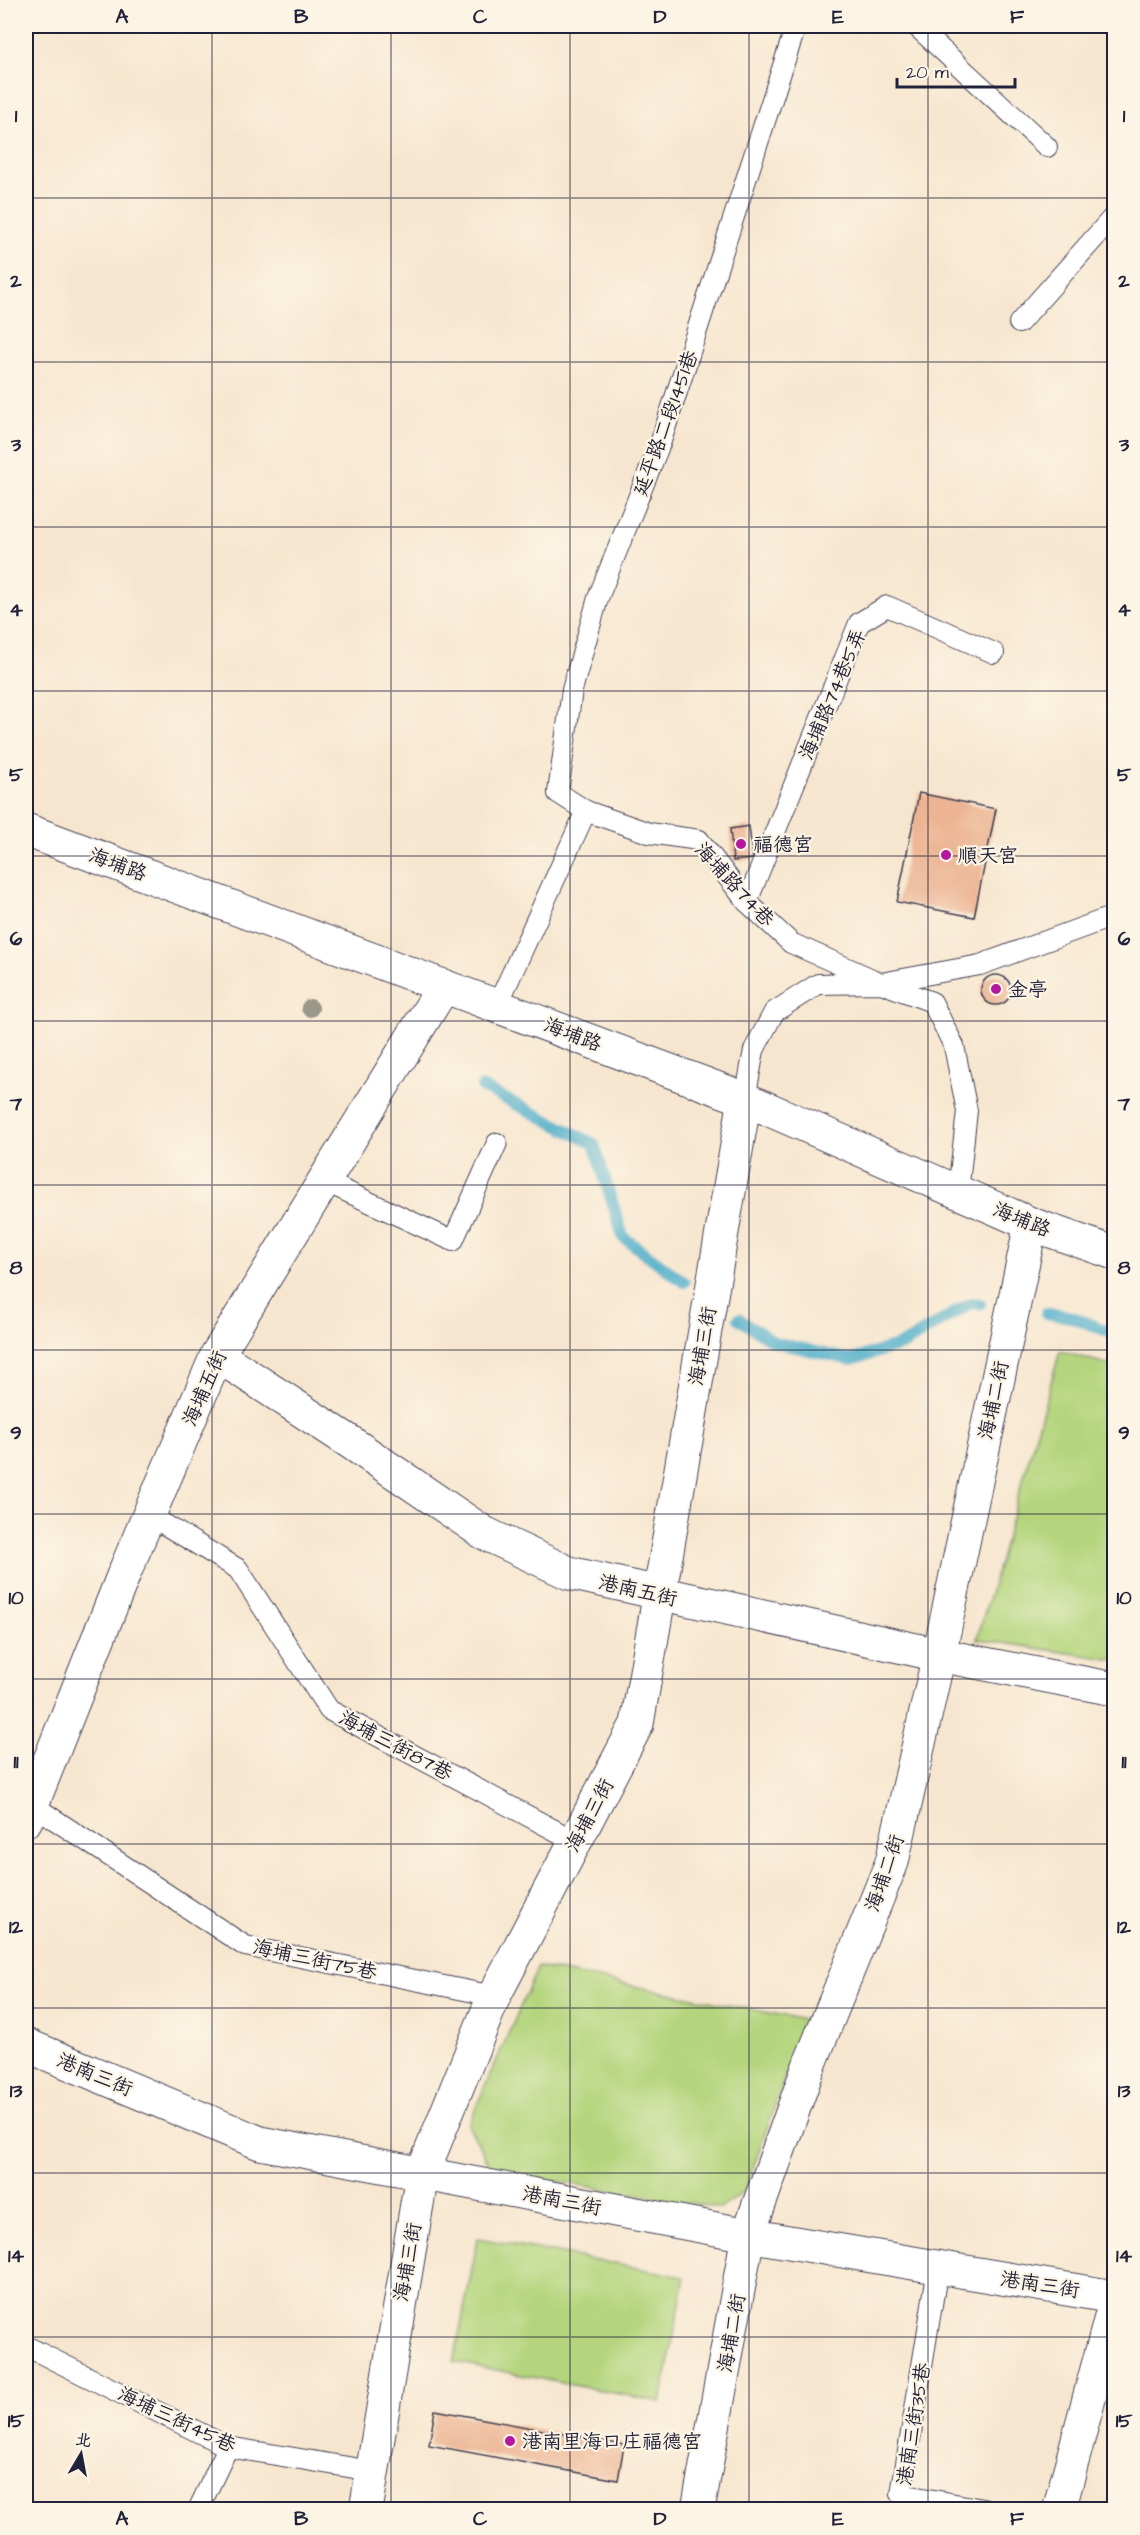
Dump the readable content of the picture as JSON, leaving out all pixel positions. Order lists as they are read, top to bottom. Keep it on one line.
{"streets":{"street":["海埔路","海埔三街","海埔五街","海埔二街","港南五街","港南三街"],"lane":["延平路二段1451巷","海埔路74巷5弄","海埔路74巷","海埔三街87巷","海埔三街75巷","海埔三街45巷","港南三街35巷"]},"crossings":[["延平路二段1451巷","海埔路74巷"],["海埔路74巷5弄","海埔路74巷"],["海埔路","海埔路74巷"],["海埔路","海埔三街"],["海埔路","海埔五街"],["海埔路","海埔二街"],["海埔三街","港南五街"],["海埔三街","海埔三街87巷"],["海埔三街","海埔三街75巷"],["海埔三街","港南三街"],["海埔三街","海埔三街45巷"],["海埔五街","港南五街"],["海埔五街","海埔三街87巷"],["海埔五街","海埔三街75巷"],["海埔二街","港南五街"],["海埔二街","港南三街"],["港南三街","港南三街35巷"]],"places":["福德宫","順天宮","金亭","港南里海口庄福德宫"],"scale_bar":"20 m","north":"top","grid":{"columns":["A","B","C","D","E","F"],"rows":["1","2","3","4","5","6","7","8","9","10","11","12","13","14","15"]}}
